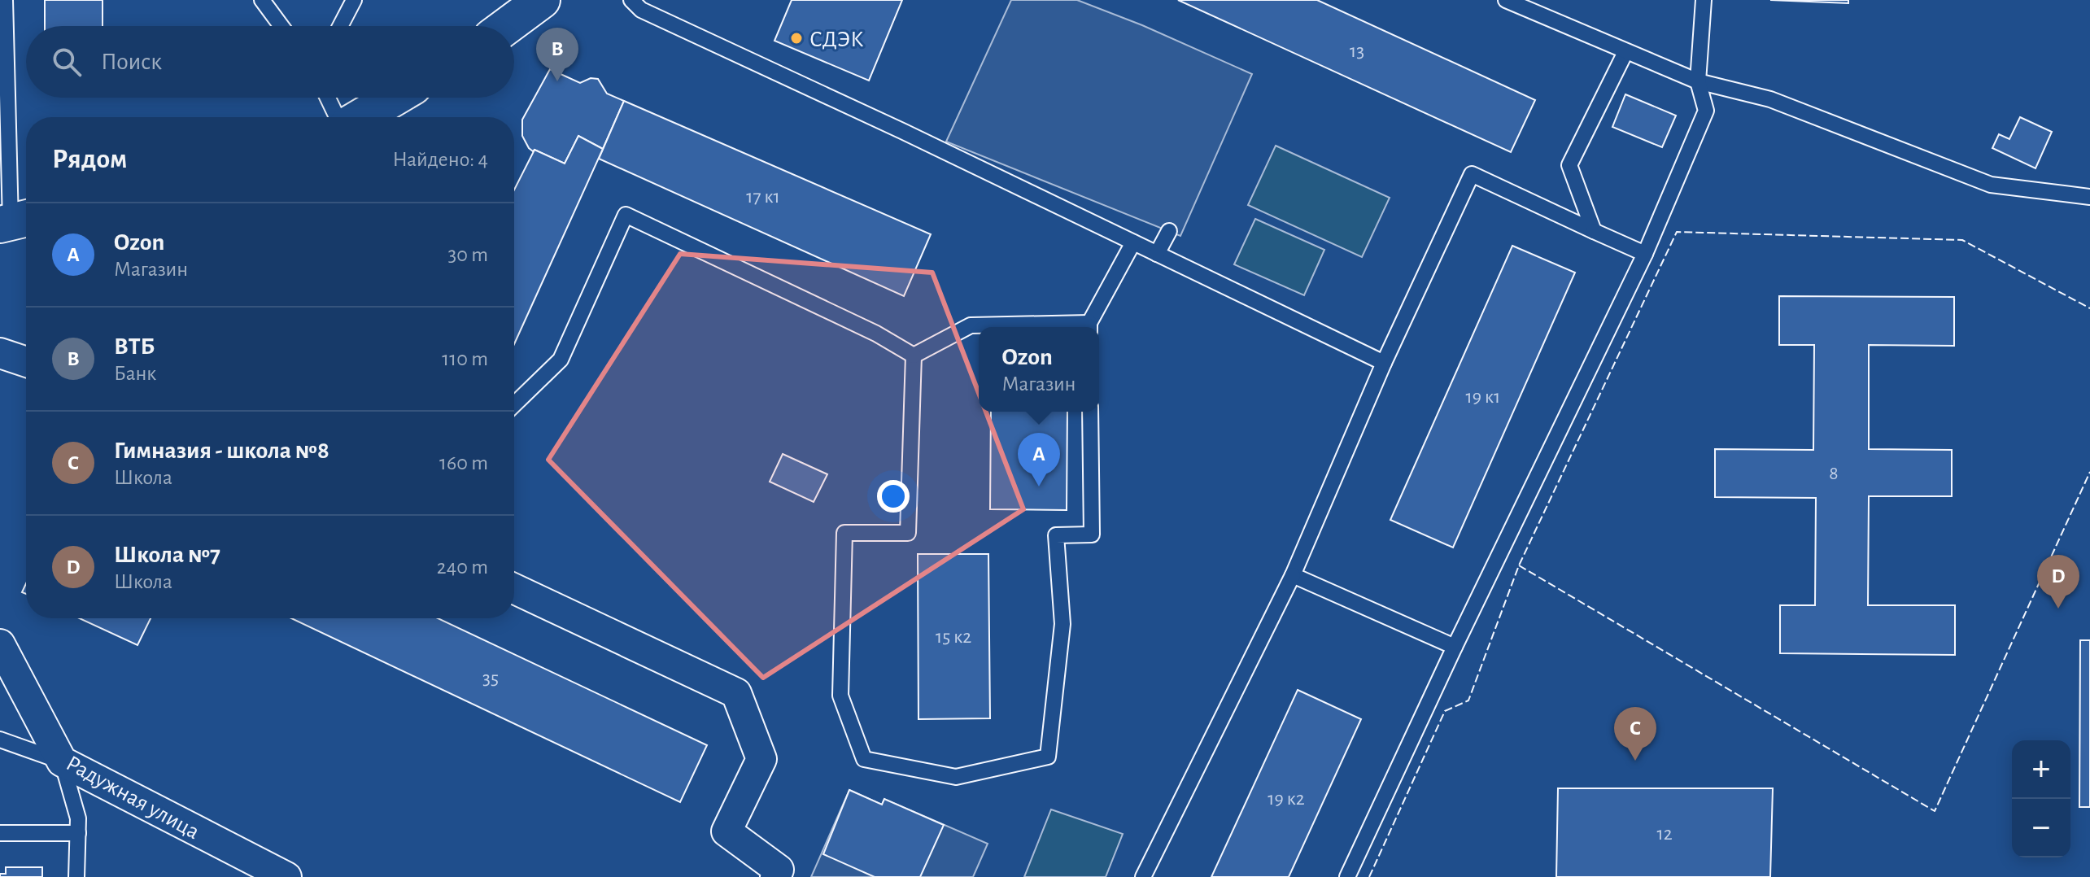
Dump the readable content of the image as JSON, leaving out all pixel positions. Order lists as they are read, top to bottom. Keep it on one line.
{"streets":{"street":["Радужная улица"]},"places":["СДЭК"],"house_numbers":["13","17 к1","19 к1","8","15 к2","35","19 к2","12"],"page":{"search":"Поиск","pins":["B","A","D","C"],"heading":["Рядом","Найдено: 4"],"list":[{"mark":"A","name":"Ozon","note":"Магазин","value":"30 m"},{"mark":"B","name":"ВТБ","note":"Банк","value":"110 m"},{"mark":"C","name":"Гимназия - школа №8","note":"Школа","value":"160 m"},{"mark":"D","name":"Школа №7","note":"Школа","value":"240 m"}],"popup":["Ozon","Магазин"],"map_buttons":["+","−"]}}
